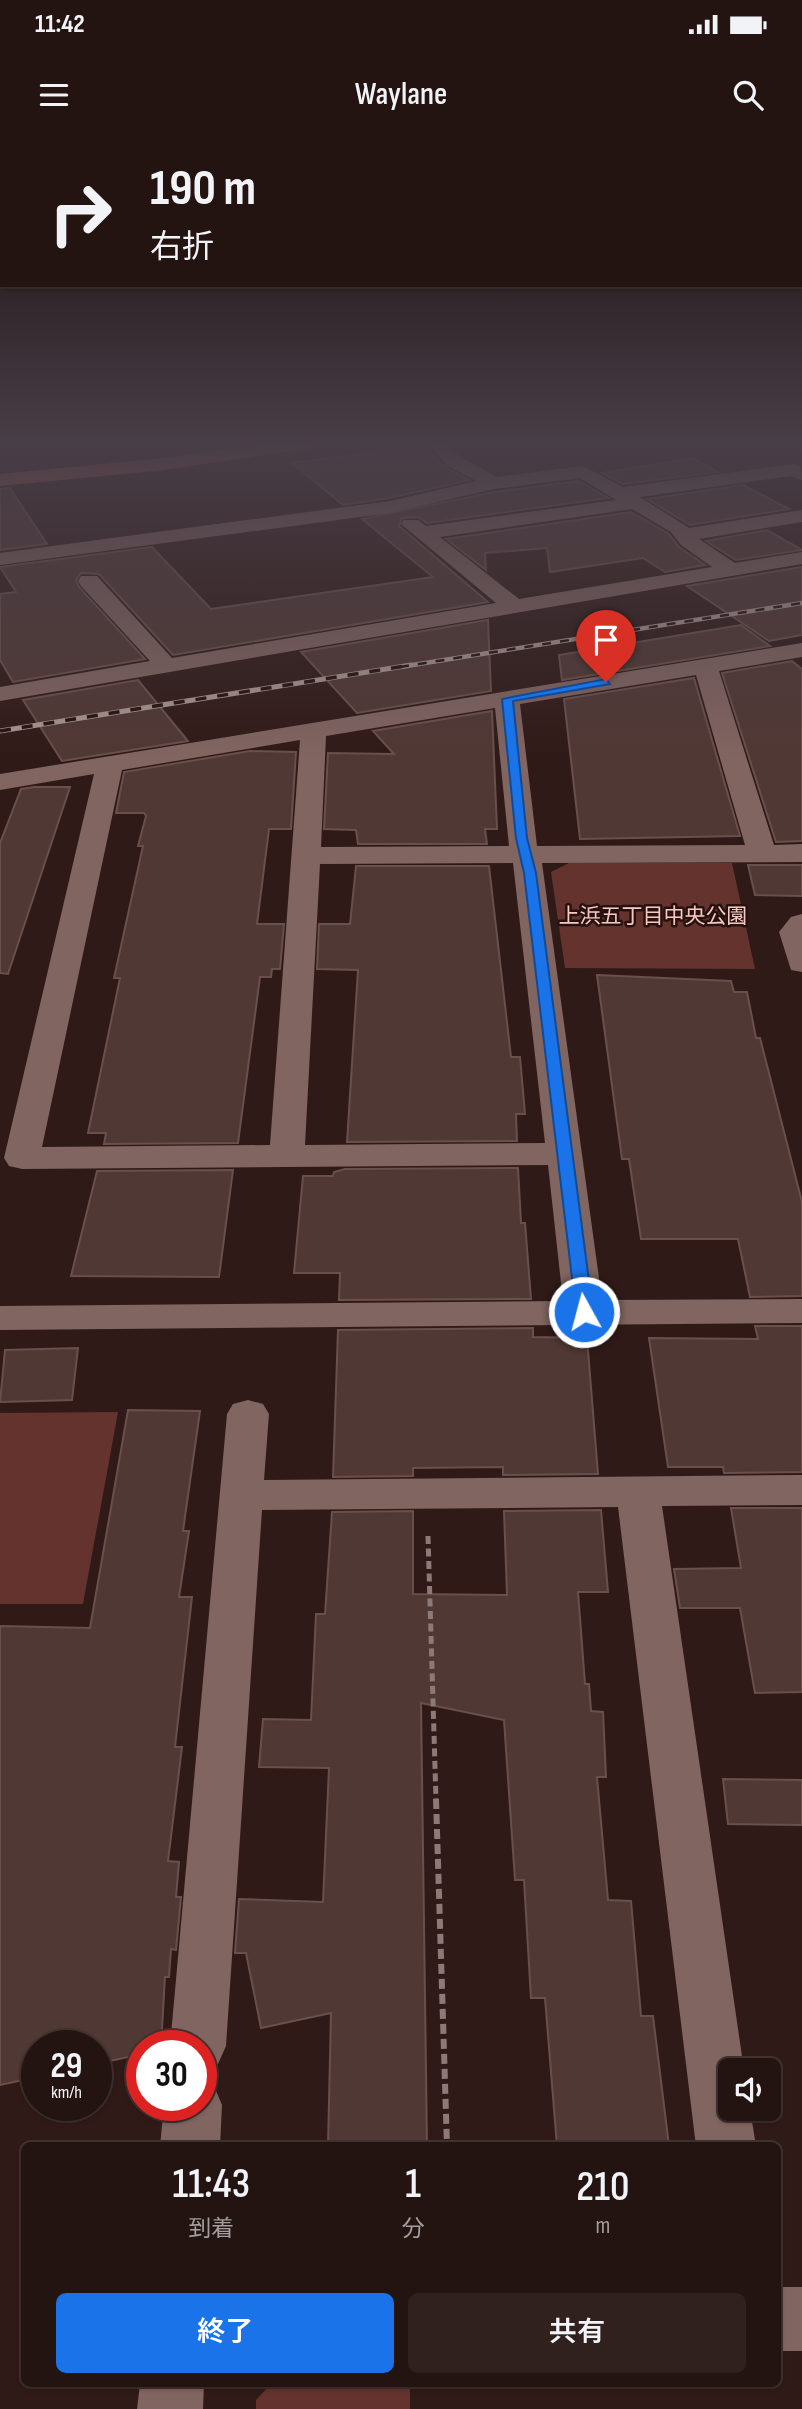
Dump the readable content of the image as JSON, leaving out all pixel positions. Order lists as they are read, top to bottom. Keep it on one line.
{"parks":["上浜五丁目中央公園"],"page":{"status":"11:42","header":"Waylane","turn":["190 m","右折"],"speed":"29 km/h","limit":"30","eta":["11:43","到着","1","分","210","m"],"buttons":["終了","共有"]}}
